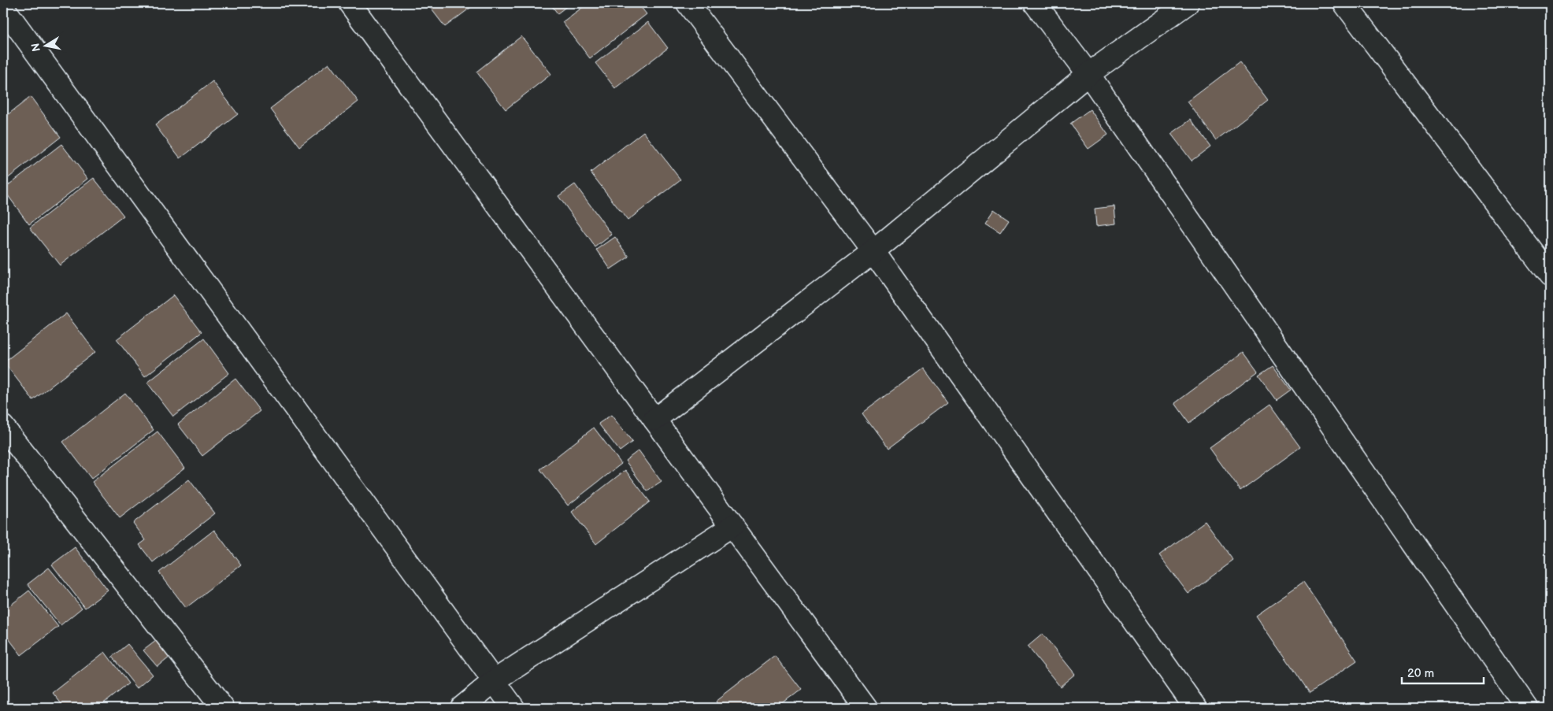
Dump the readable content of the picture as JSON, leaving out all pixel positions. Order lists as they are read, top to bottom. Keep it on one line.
{"scale_bar":"20 m","north":"left"}
